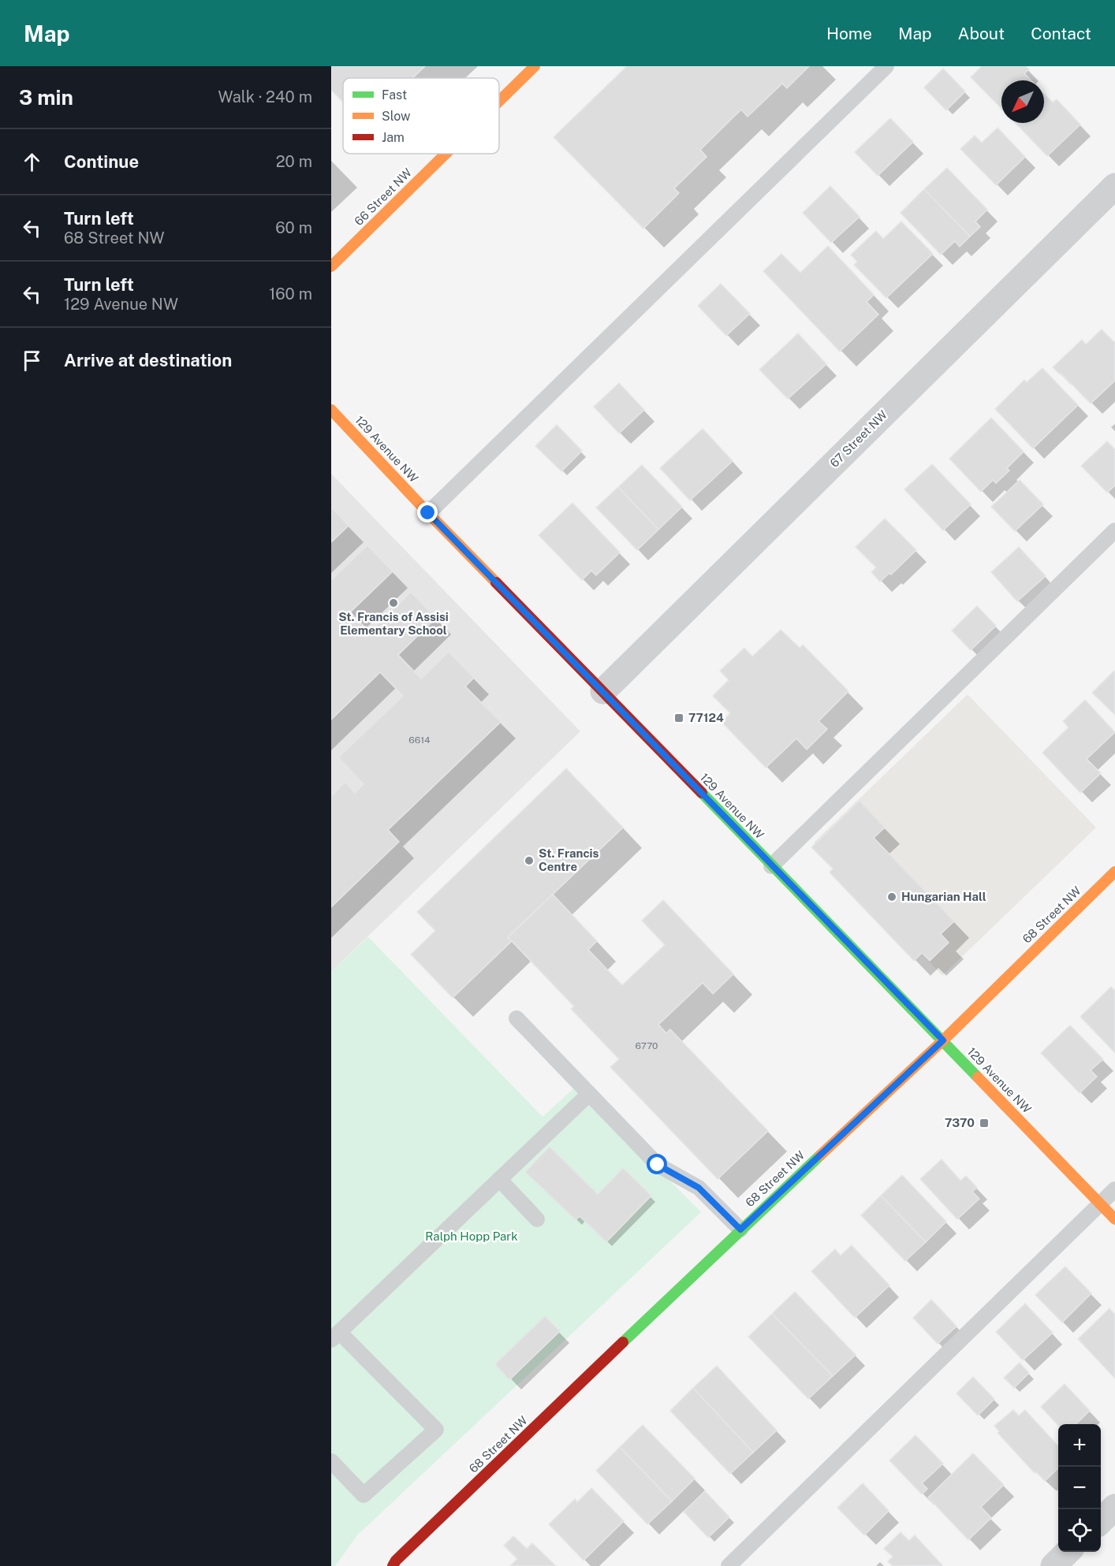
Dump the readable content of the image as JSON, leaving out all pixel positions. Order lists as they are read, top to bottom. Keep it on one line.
{"streets":{"street":["66 Street NW","67 Street NW","129 Avenue NW","68 Street NW"]},"crossings":[["67 Street NW","129 Avenue NW"],["129 Avenue NW","68 Street NW"]],"parks":["Ralph Hopp Park"],"places":{"other":["St. Francis of Assisi Elementary School","St. Francis Centre","Hungarian Hall"],"transit":["77124","7370"]},"house_numbers":["6614","6770"],"legend":["Fast","Slow","Jam"],"north":"bottom left","page":{"header":"Map","nav":["Home","Map","About","Contact"],"heading":["3 min","Walk · 240 m"],"list":[["Continue","20 m"],["Turn left","68 Street NW","60 m"],["Turn left","129 Avenue NW","160 m"],"Arrive at destination"],"map_buttons":["+","−"]}}
